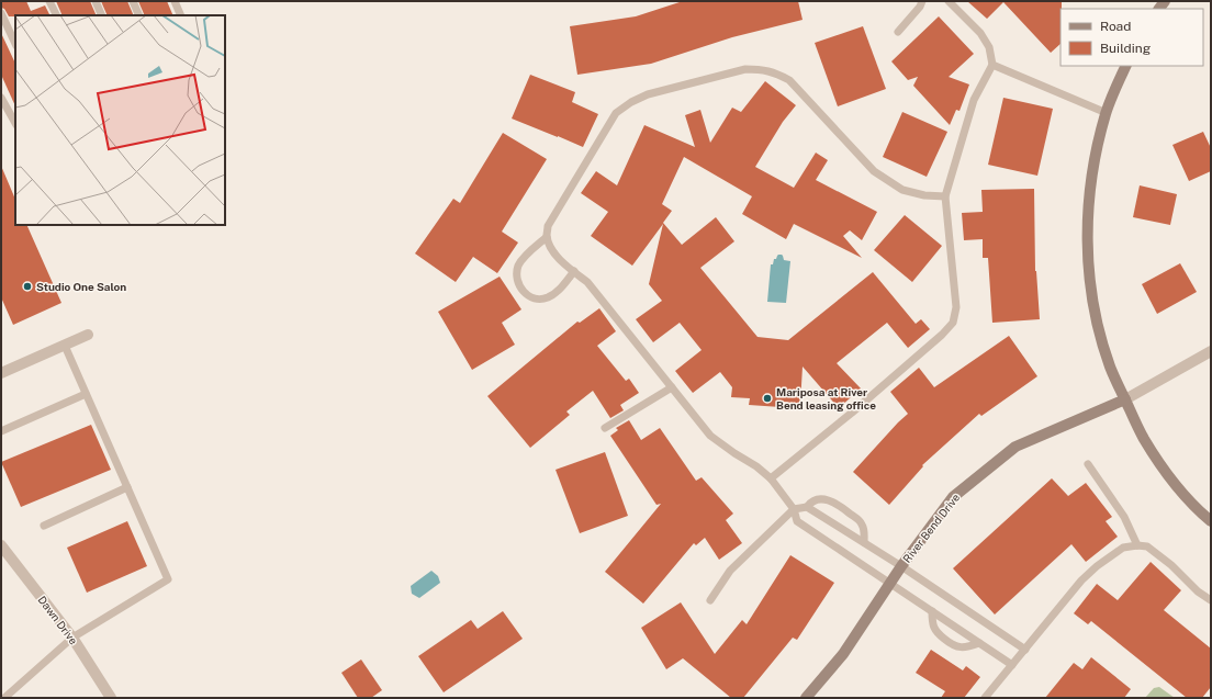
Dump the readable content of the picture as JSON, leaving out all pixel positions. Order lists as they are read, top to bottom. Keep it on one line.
{"streets":{"street":["River Bend Drive","Dawn Drive"]},"places":["Studio One Salon","Mariposa at River Bend leasing office"],"legend":["Road","Building"]}
